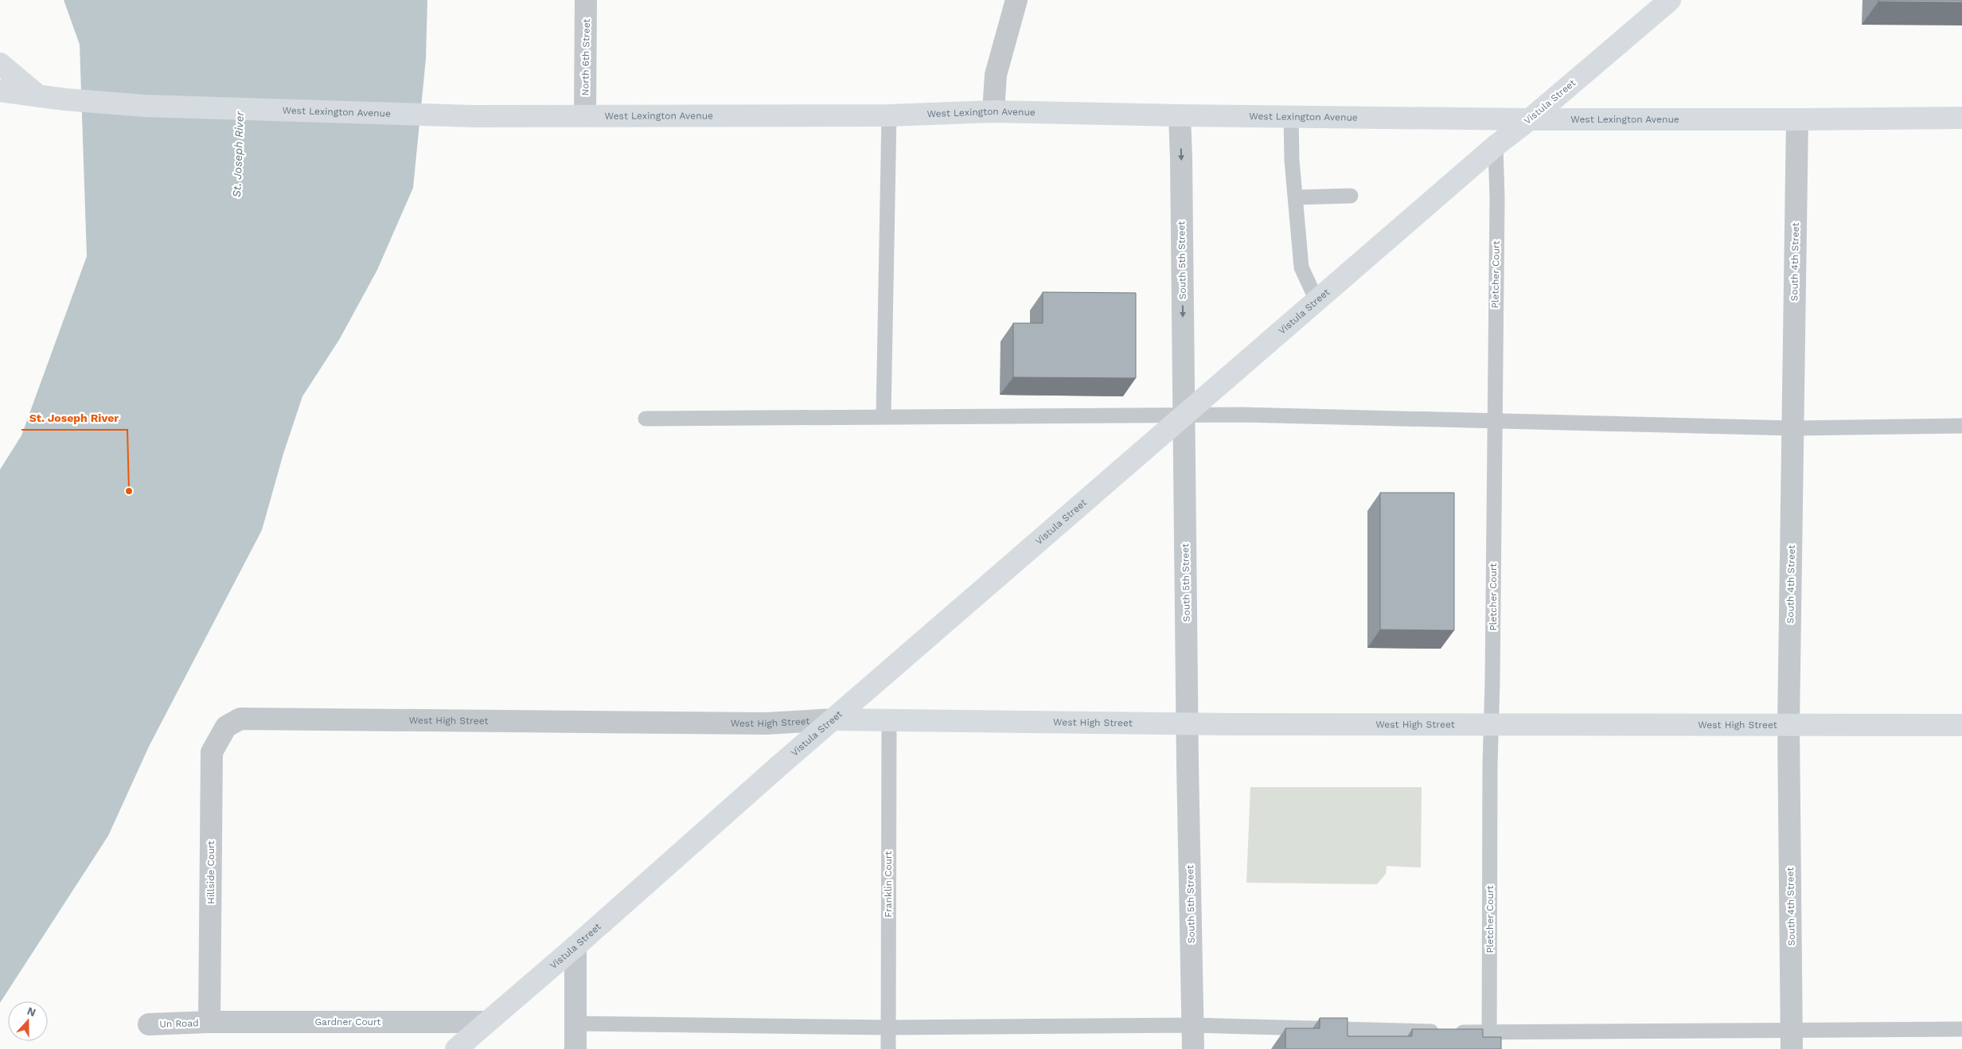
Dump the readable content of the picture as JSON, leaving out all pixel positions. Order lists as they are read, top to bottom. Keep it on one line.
{"streets":{"street":["North 6th Street","Vistula Street","West Lexington Avenue","South 5th Street","South 4th Street","West High Street","Hillside Court","Gardner Court","Un Road"],"lane":["Pletcher Court","Franklin Court"]},"crossings":[["North 6th Street","West Lexington Avenue"],["Vistula Street","West Lexington Avenue"],["Vistula Street","South 5th Street"],["Vistula Street","Pletcher Court"],["Vistula Street","West High Street"],["Vistula Street","Gardner Court"],["West Lexington Avenue","South 5th Street"],["West Lexington Avenue","South 4th Street"],["South 5th Street","West High Street"],["South 4th Street","West High Street"],["Pletcher Court","West High Street"],["West High Street","Hillside Court"],["West High Street","Franklin Court"],["Hillside Court","Gardner Court"],["Hillside Court","Un Road"],["Gardner Court","Un Road"]],"water":["St. Joseph River"],"places":["St. Joseph River"],"north":"top"}
